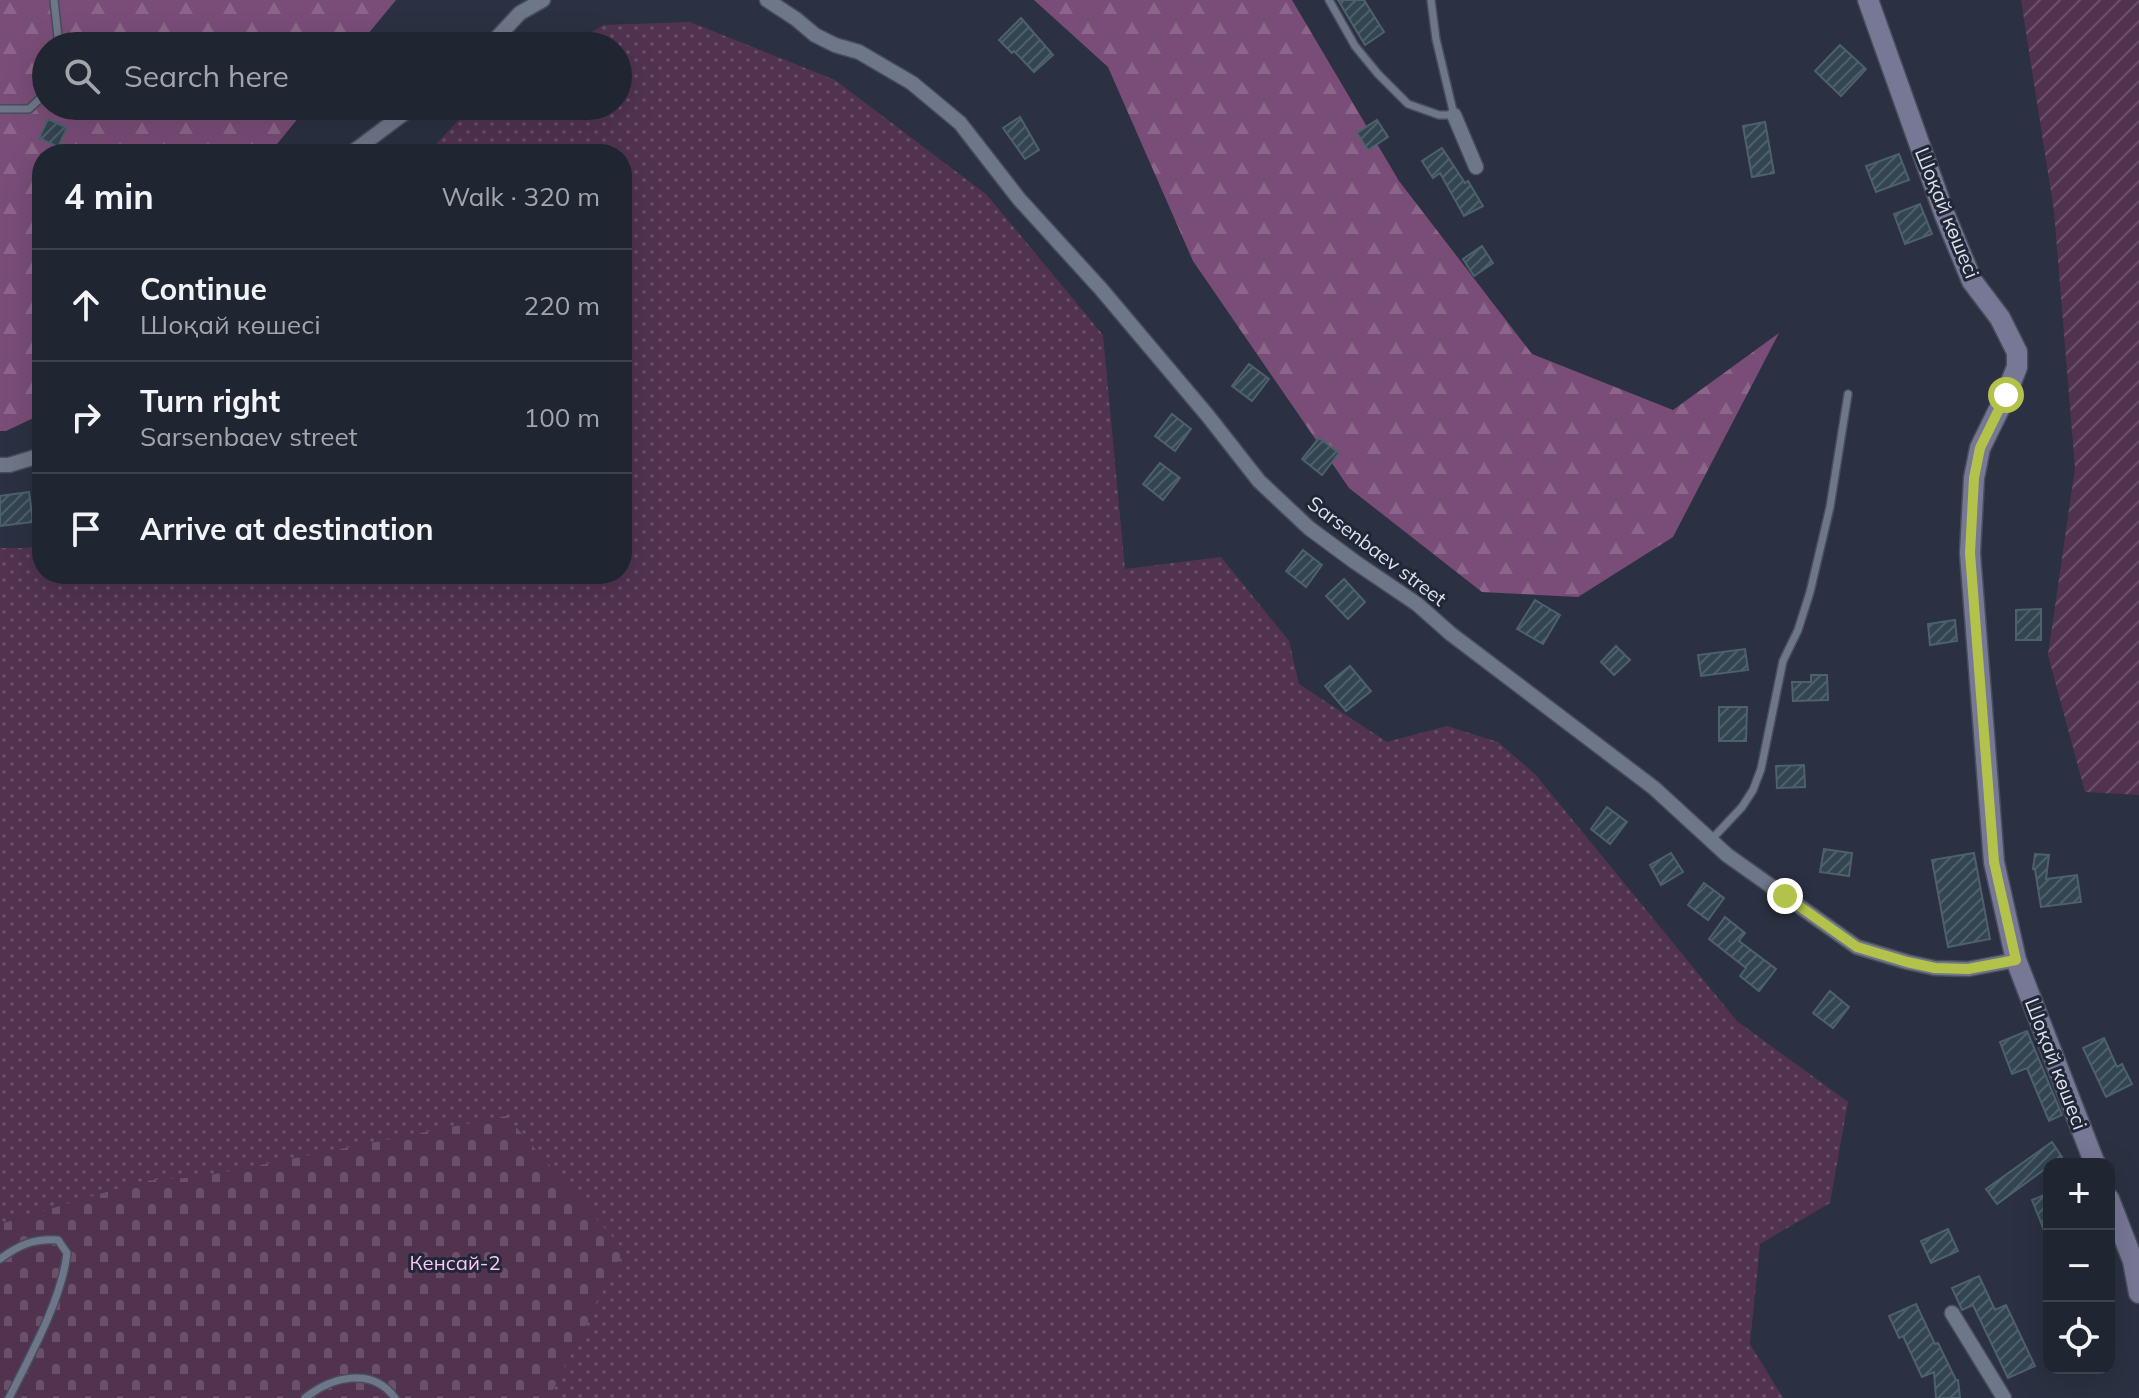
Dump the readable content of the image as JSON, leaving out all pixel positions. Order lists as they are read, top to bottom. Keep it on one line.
{"streets":{"street":["Шоқай көшесі","Sarsenbaev street"]},"crossings":[["Шоқай көшесі","Sarsenbaev street"]],"parks":["Кенсай-2"],"page":{"search":"Search here","heading":["4 min","Walk · 320 m"],"list":[["Continue","Шоқай көшесі","220 m"],["Turn right","Sarsenbaev street","100 m"],"Arrive at destination"],"map_buttons":["+","−"]}}
